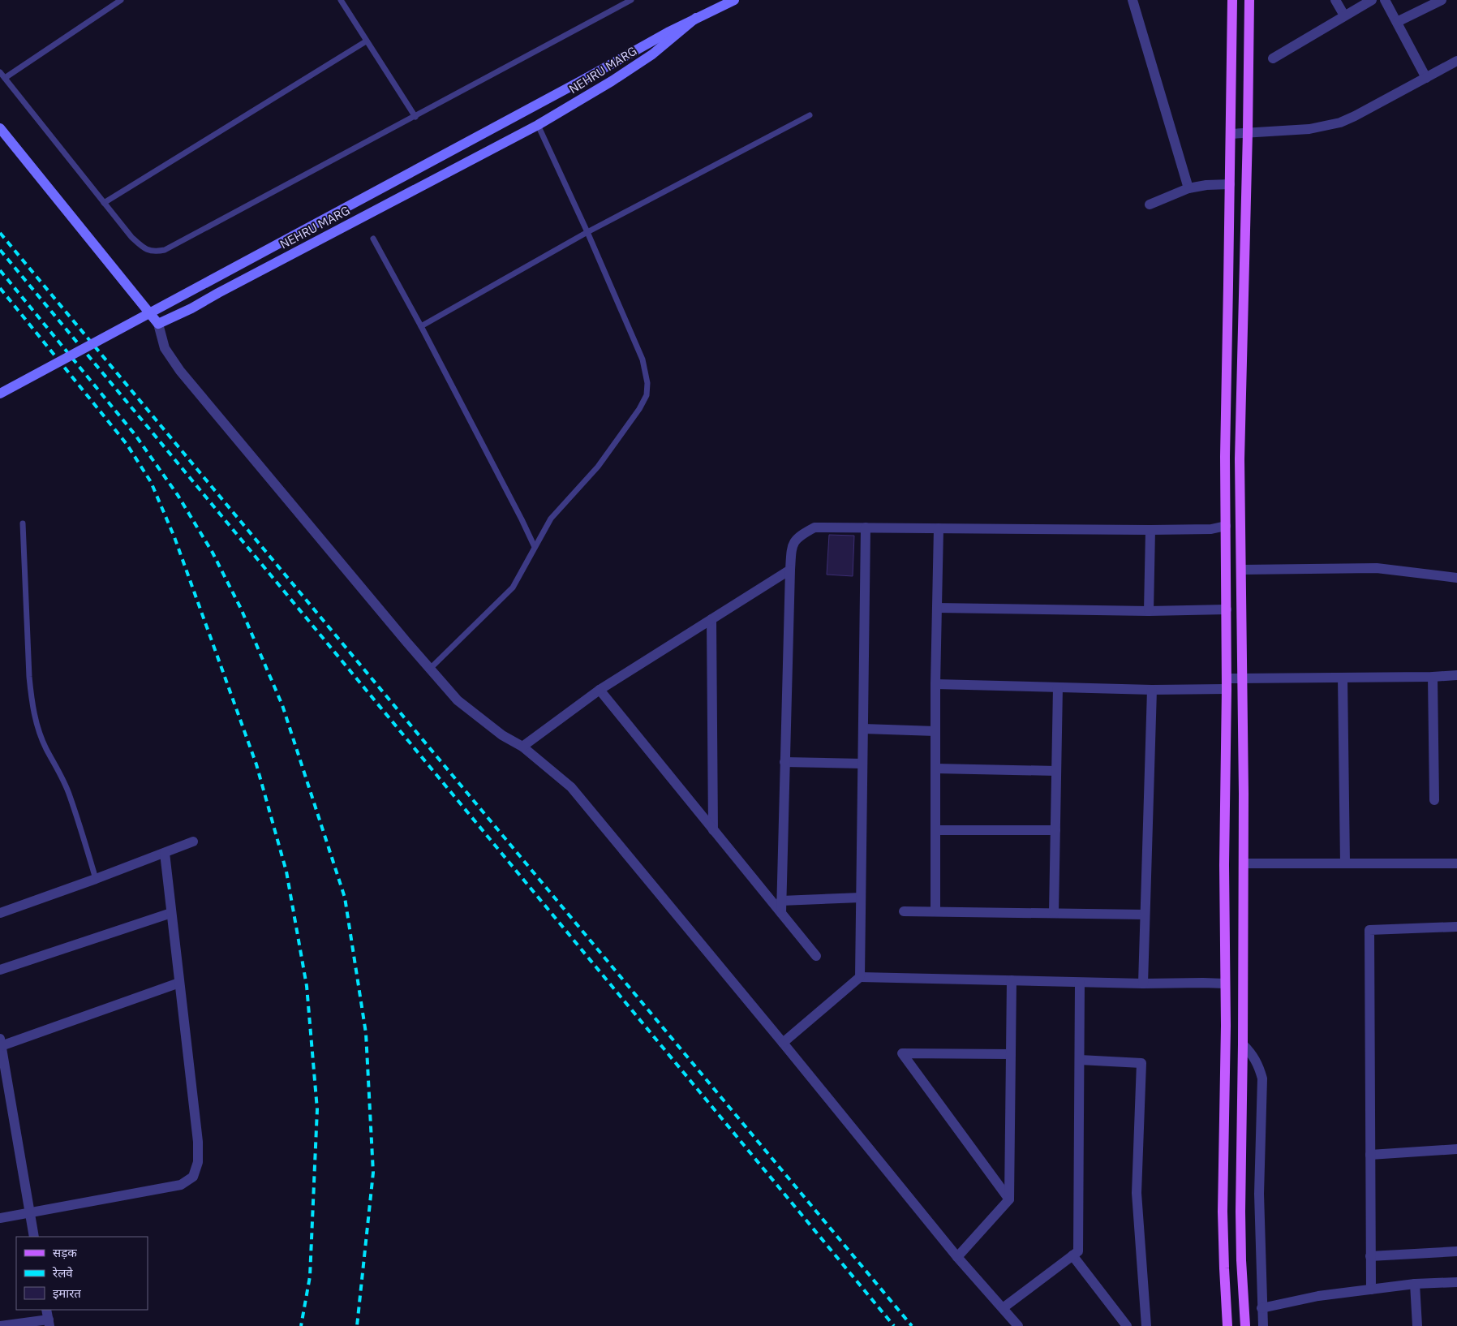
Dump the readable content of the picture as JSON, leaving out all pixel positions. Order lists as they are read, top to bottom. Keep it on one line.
{"streets":{"street":["NEHRU MARG"]},"legend":["सड़क","रेलवे","इमारत"]}
